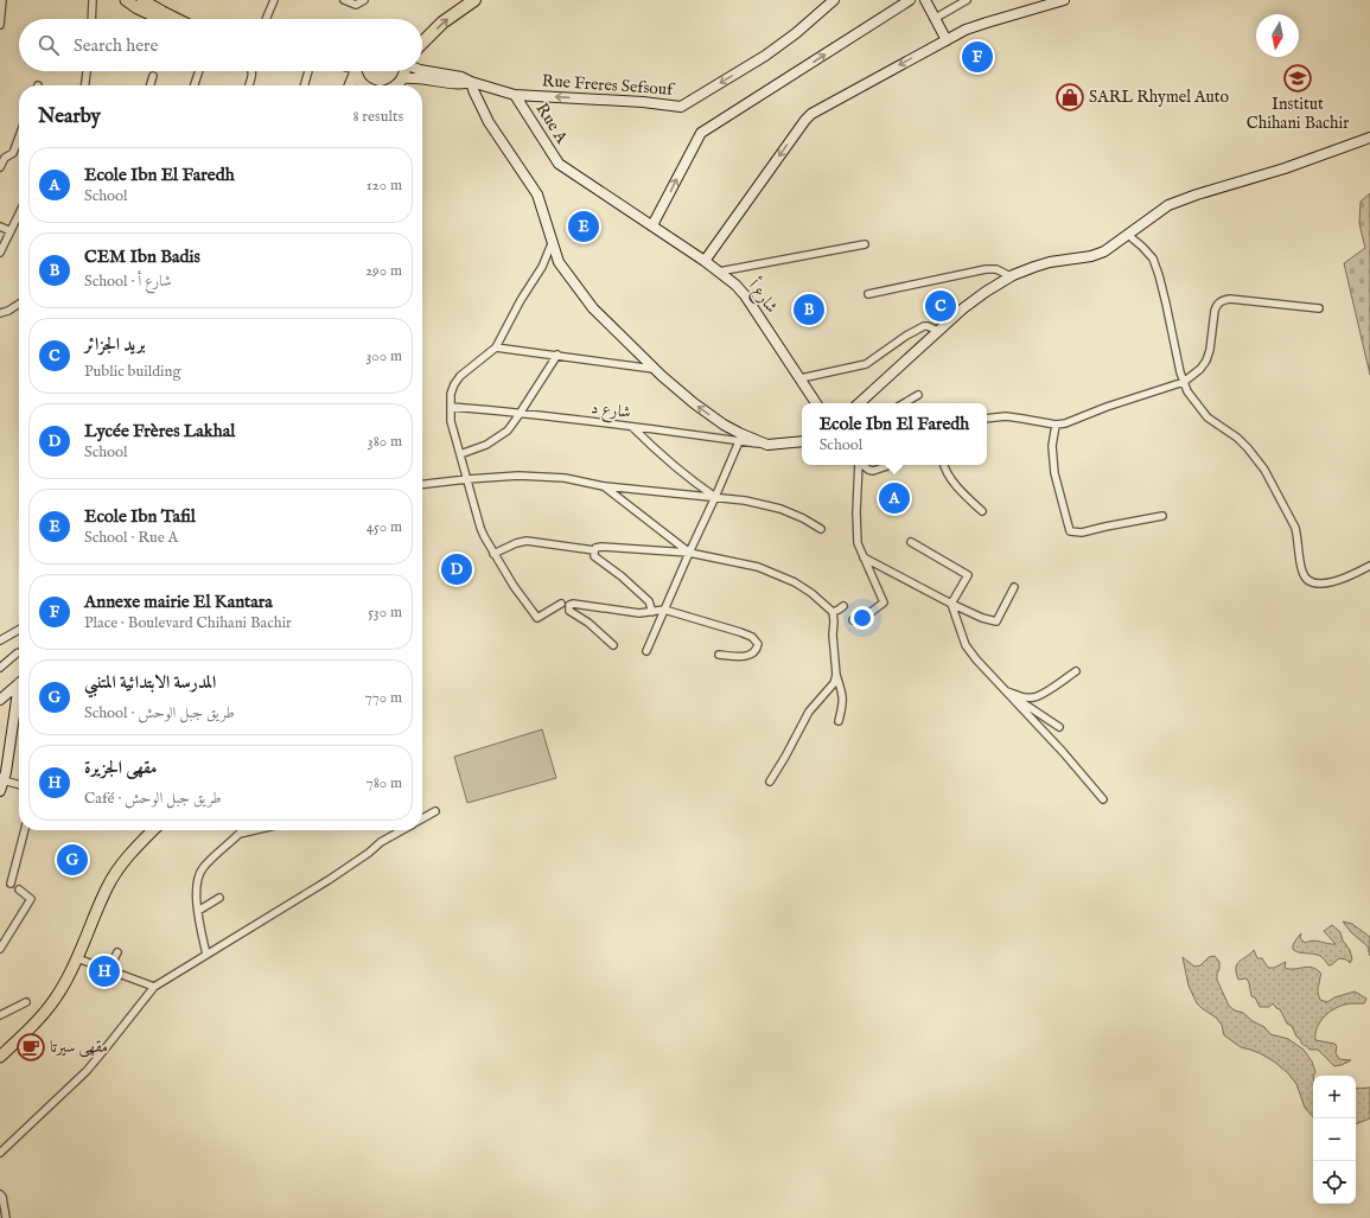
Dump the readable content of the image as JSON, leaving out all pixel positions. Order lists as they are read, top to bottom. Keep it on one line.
{"streets":{"main road":["Rue Freres Sefsouf","Rue A","شارع أ"],"street":["شارع د"]},"crossings":[["Rue Freres Sefsouf","Rue A"],["Rue A","شارع أ"]],"one_way":["Rue Freres Sefsouf"],"places":{"school or university":["Institut Chihani Bachir"],"shop":["SARL Rhymel Auto"],"cafe":["مقهى سيرتا"]},"north":"bottom","page":{"search":"Search here","pins":["F","E","C","B","A","D","G","H"],"heading":["Nearby","8 results"],"list":[{"mark":"A","name":"Ecole Ibn El Faredh","note":"School","value":"120 m"},{"mark":"B","name":"CEM Ibn Badis","note":"School · شارع أ","value":"290 m"},{"mark":"C","name":"بريد الجزائر","note":"Public building","value":"300 m"},{"mark":"D","name":"Lycée Frères Lakhal","note":"School","value":"380 m"},{"mark":"E","name":"Ecole Ibn Tafil","note":"School · Rue A","value":"450 m"},{"mark":"F","name":"Annexe mairie El Kantara","note":"Place · Boulevard Chihani Bachir","value":"530 m"},{"mark":"G","name":"المدرسة الابتدائية المتنبي","note":"School · طريق جبل الوحش","value":"770 m"},{"mark":"H","name":"مقهى الجزيرة","note":"Café · طريق جبل الوحش","value":"780 m"}],"popup":["Ecole Ibn El Faredh","School"],"map_buttons":["+","−"]}}
